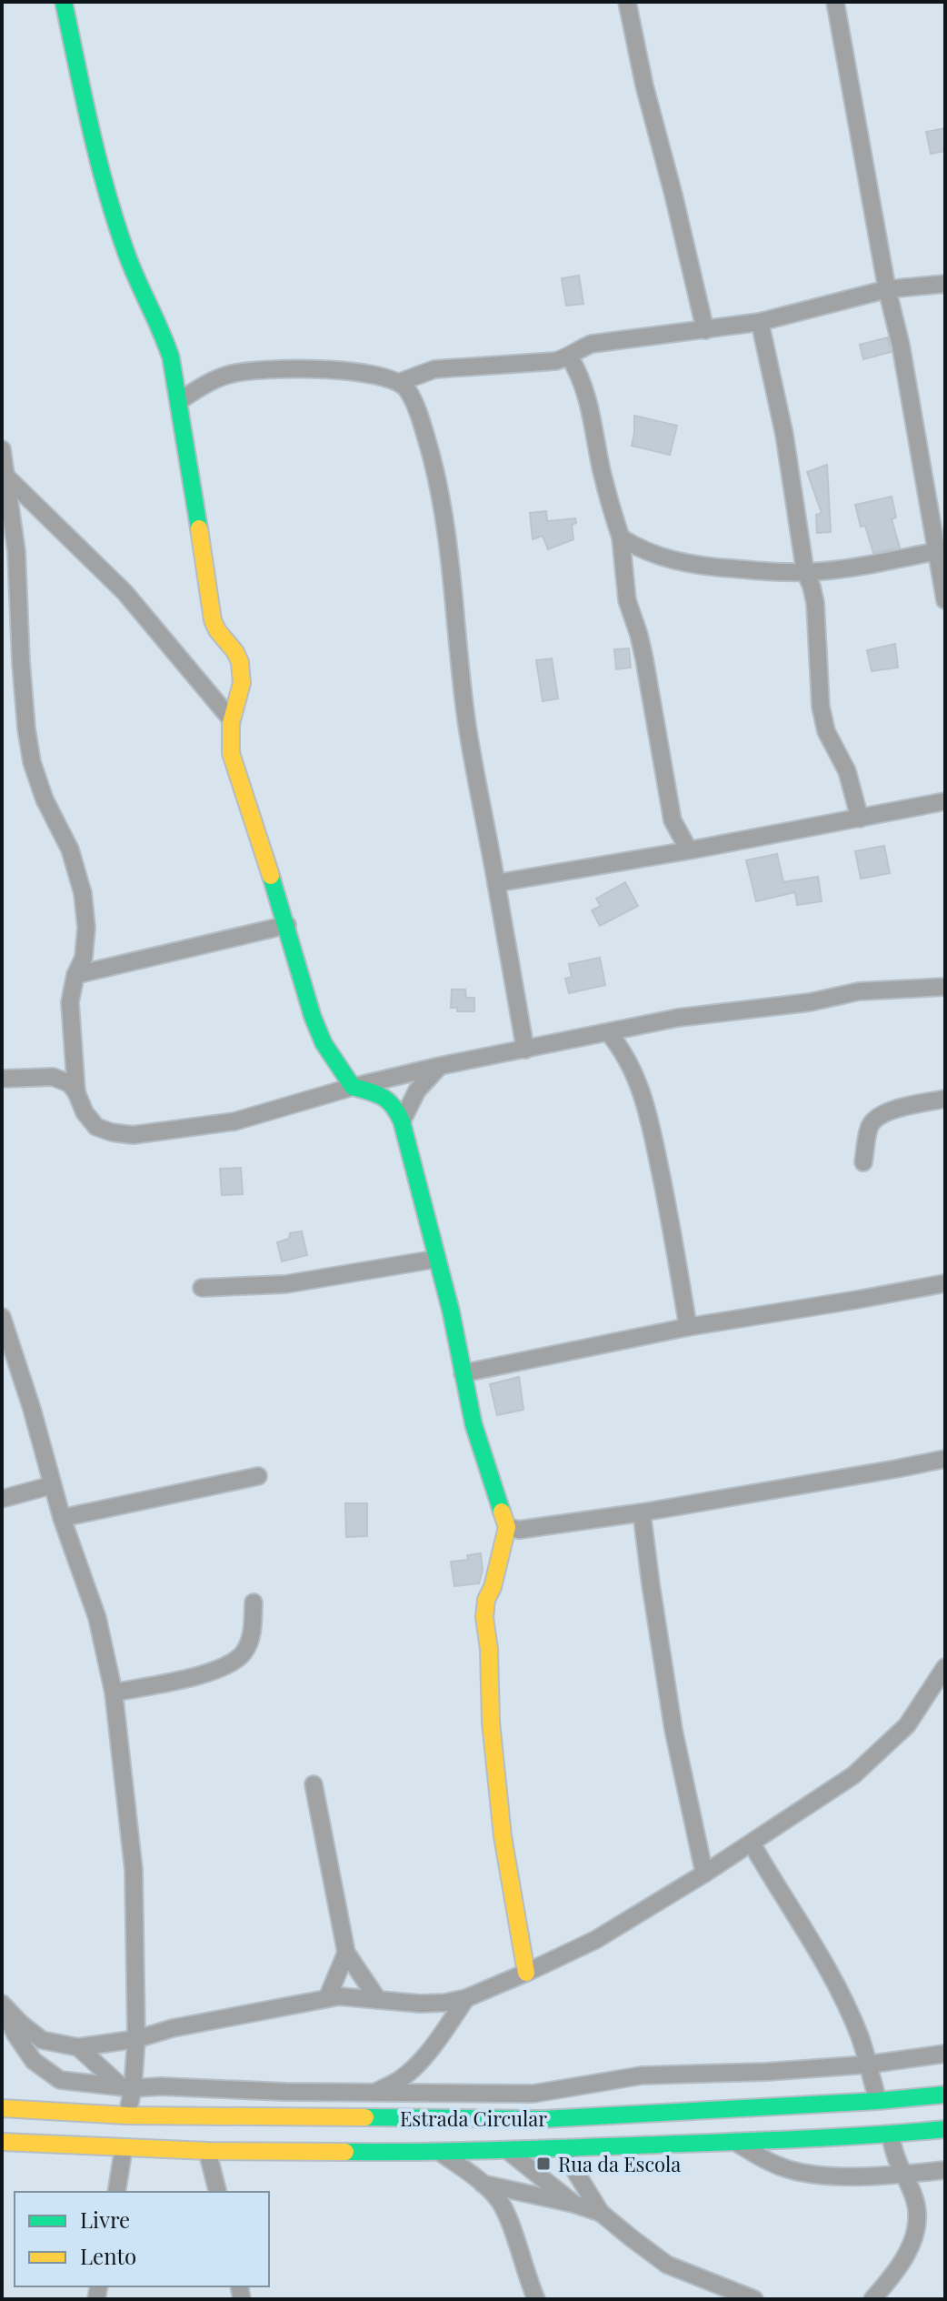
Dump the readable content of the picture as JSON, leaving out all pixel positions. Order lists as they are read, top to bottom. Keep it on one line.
{"streets":{"street":["Estrada Circular"]},"places":{"transit":["Rua da Escola"]},"legend":["Livre","Lento"]}
